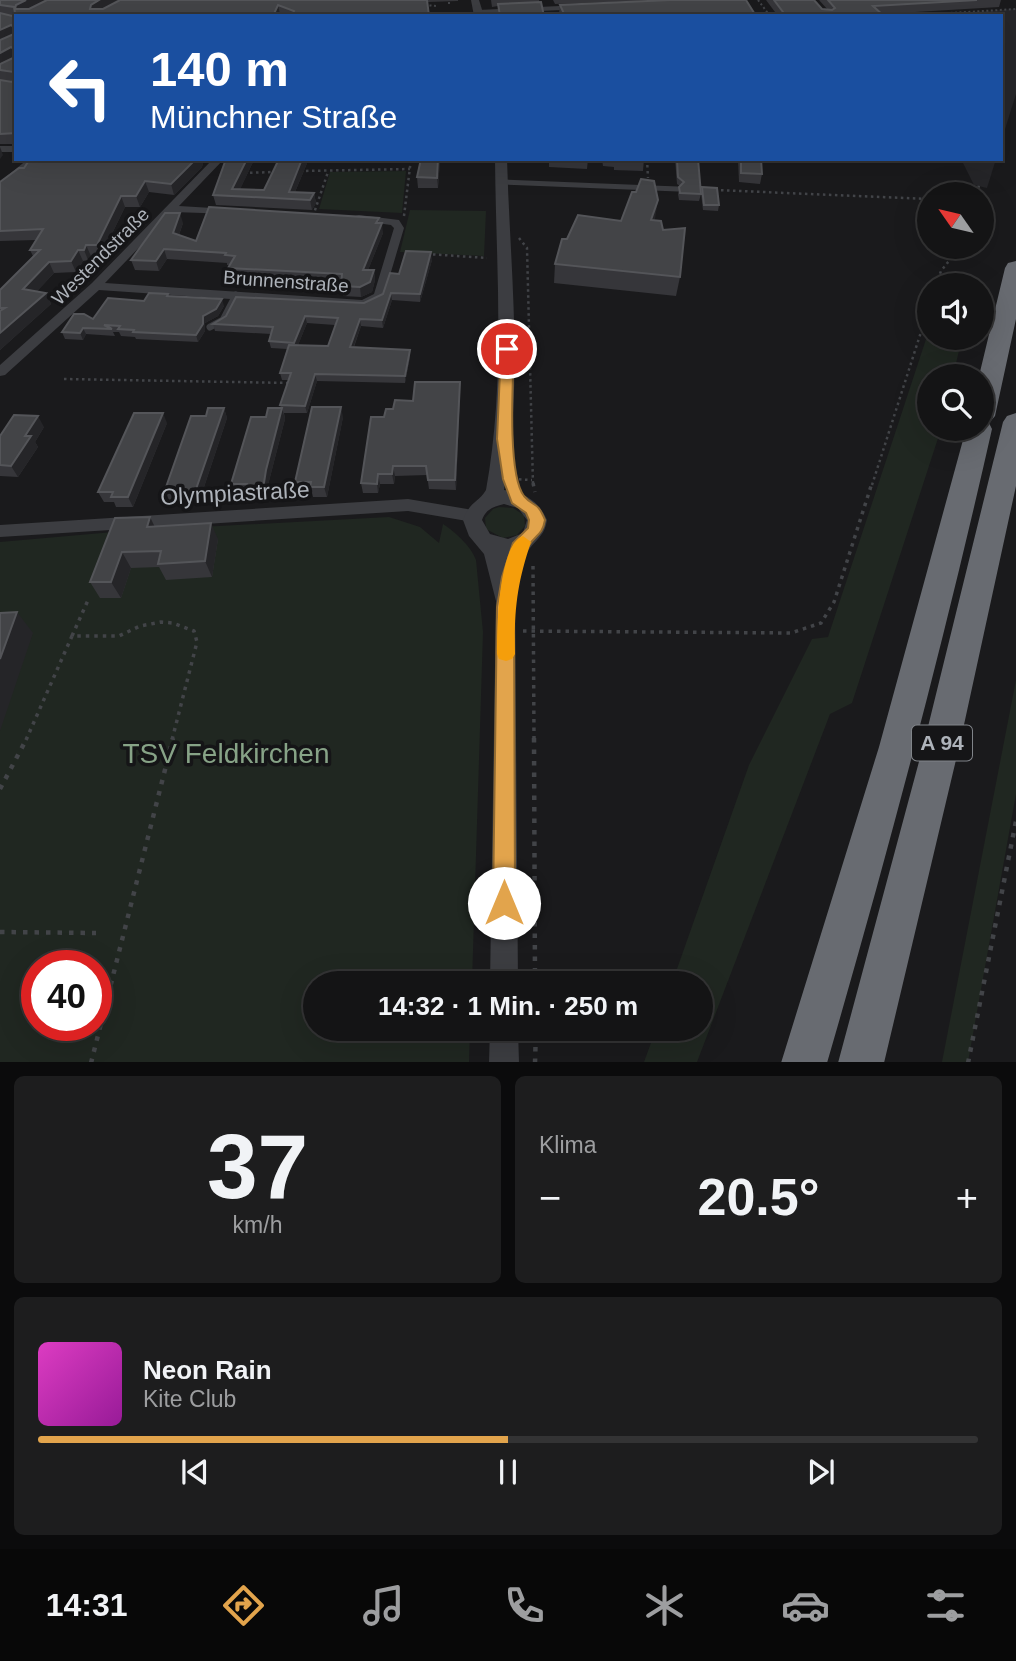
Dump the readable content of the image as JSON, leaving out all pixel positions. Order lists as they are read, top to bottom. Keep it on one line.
{"streets":{"highway":["A 94"],"street":["Westendstraße","Brunnenstraße","Olympiastraße"]},"crossings":[["Westendstraße","Brunnenstraße"]],"parks":["TSV Feldkirchen"],"north":"top left","page":{"turn":["140 m","Münchner Straße"],"limit":"40","trip":"14:32 · 1 Min. · 250 m","tile":[["37","km/h"],"Klima"],"heat":["−","20.5°","+"],"song":["Neon Rain","Kite Club"],"tabs":"14:31"}}
